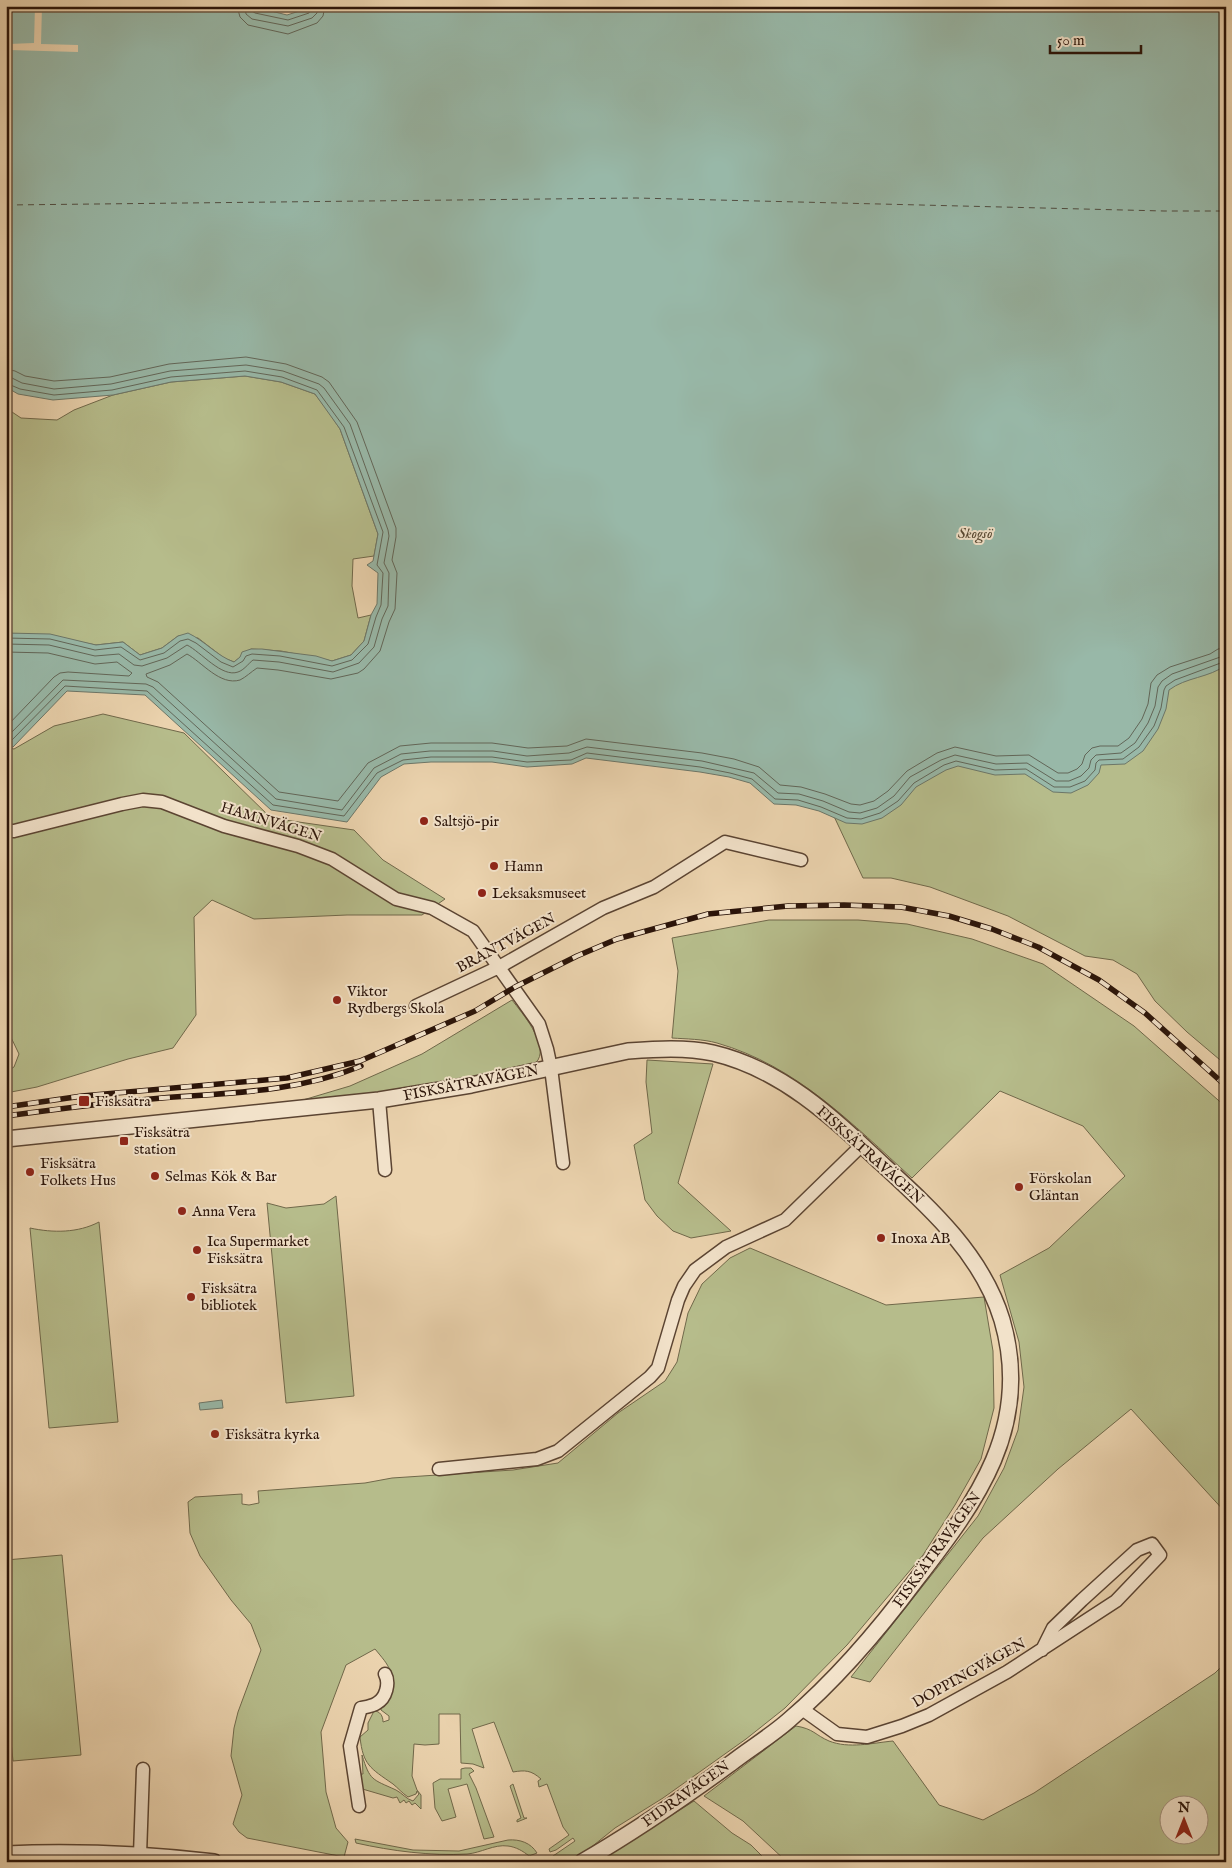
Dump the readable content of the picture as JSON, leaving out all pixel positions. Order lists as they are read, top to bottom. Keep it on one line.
{"streets":{"street":["HAMNVÄGEN","BRANTVÄGEN","FISKSÄTRAVÄGEN","DOPPINGVÄGEN","FIDRAVÄGEN"]},"crossings":[["HAMNVÄGEN","BRANTVÄGEN"],["HAMNVÄGEN","FISKSÄTRAVÄGEN"],["FISKSÄTRAVÄGEN","DOPPINGVÄGEN"],["FISKSÄTRAVÄGEN","FIDRAVÄGEN"]],"parks":["Skogsö"],"places":{"other":["Saltsjö-pir","Hamn","Leksaksmuseet","Viktor Rydbergs Skola","Fisksätra Folkets Hus","Selmas Kök & Bar","Förskolan Gläntan","Anna Vera","Inoxa AB","Ica Supermarket Fisksätra","Fisksätra bibliotek","Fisksätra kyrka"],"transit":["Fisksätra","Fisksätra station"]},"scale_bar":"50 m","north":"top"}
